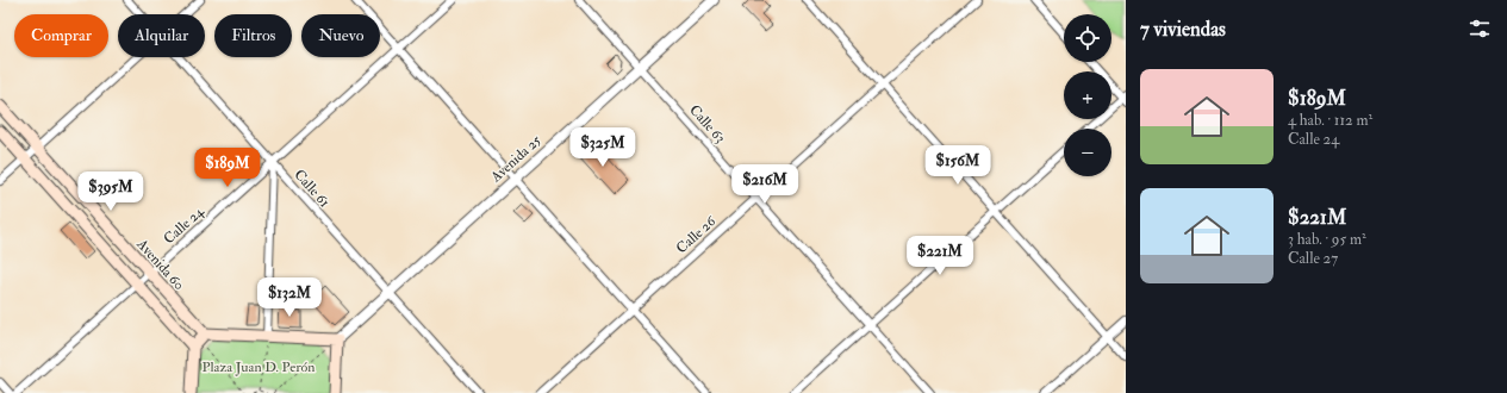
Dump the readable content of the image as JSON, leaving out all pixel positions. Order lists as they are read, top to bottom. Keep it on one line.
{"streets":{"main road":["Avenida 60"],"street":["Calle 63","Avenida 25","Calle 61","Calle 24","Calle 26"]},"crossings":[["Calle 63","Avenida 25"],["Calle 63","Calle 26"],["Avenida 25","Calle 61"],["Calle 61","Calle 24"],["Calle 24","Avenida 60"]],"parks":["Plaza Juan D. Perón"],"page":{"heading":"7 viviendas","map_buttons":["+","−"],"chip":["Comprar","Alquilar","Filtros","Nuevo"],"list":[{"name":"$189M","note":"4 hab. · 112 m² · Calle 24"},{"name":"$221M","note":"3 hab. · 95 m² · Calle 27"}],"price":["$325M","$156M","$189M","$216M","$395M","$221M","$132M"]}}
